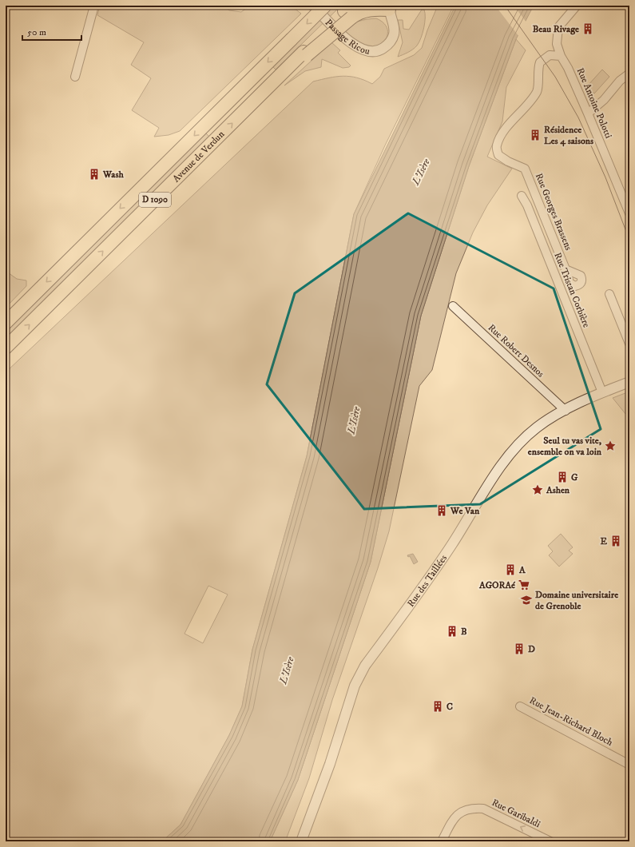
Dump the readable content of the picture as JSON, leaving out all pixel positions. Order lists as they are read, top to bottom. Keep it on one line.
{"streets":{"main road":["Avenue de Verdun","D 1090"],"street":["Passage Ricou","Rue Antoine Polotti","Rue Georges Brassens","Rue Tristan Corbière","Rue Robert Desnos","Rue des Taillées","Rue Jean-Richard Bloch","Rue Garibaldi"]},"crossings":[["Passage Ricou","Avenue de Verdun"],["Rue Antoine Polotti","Rue Georges Brassens"],["Rue Tristan Corbière","Rue des Taillées"],["Rue Robert Desnos","Rue des Taillées"]],"one_way":["Rue Garibaldi"],"water":["L'Isère"],"places":{"building":["Beau Rivage","Résidence Les 4 saisons","Wash","G","We Van","E","A","B","D","C"],"place":["Seul tu vas vite, ensemble on va loin","Ashen"],"supermarket":["AGORAé"],"school or university":["Domaine universitaire de Grenoble"]},"scale_bar":"50 m"}
